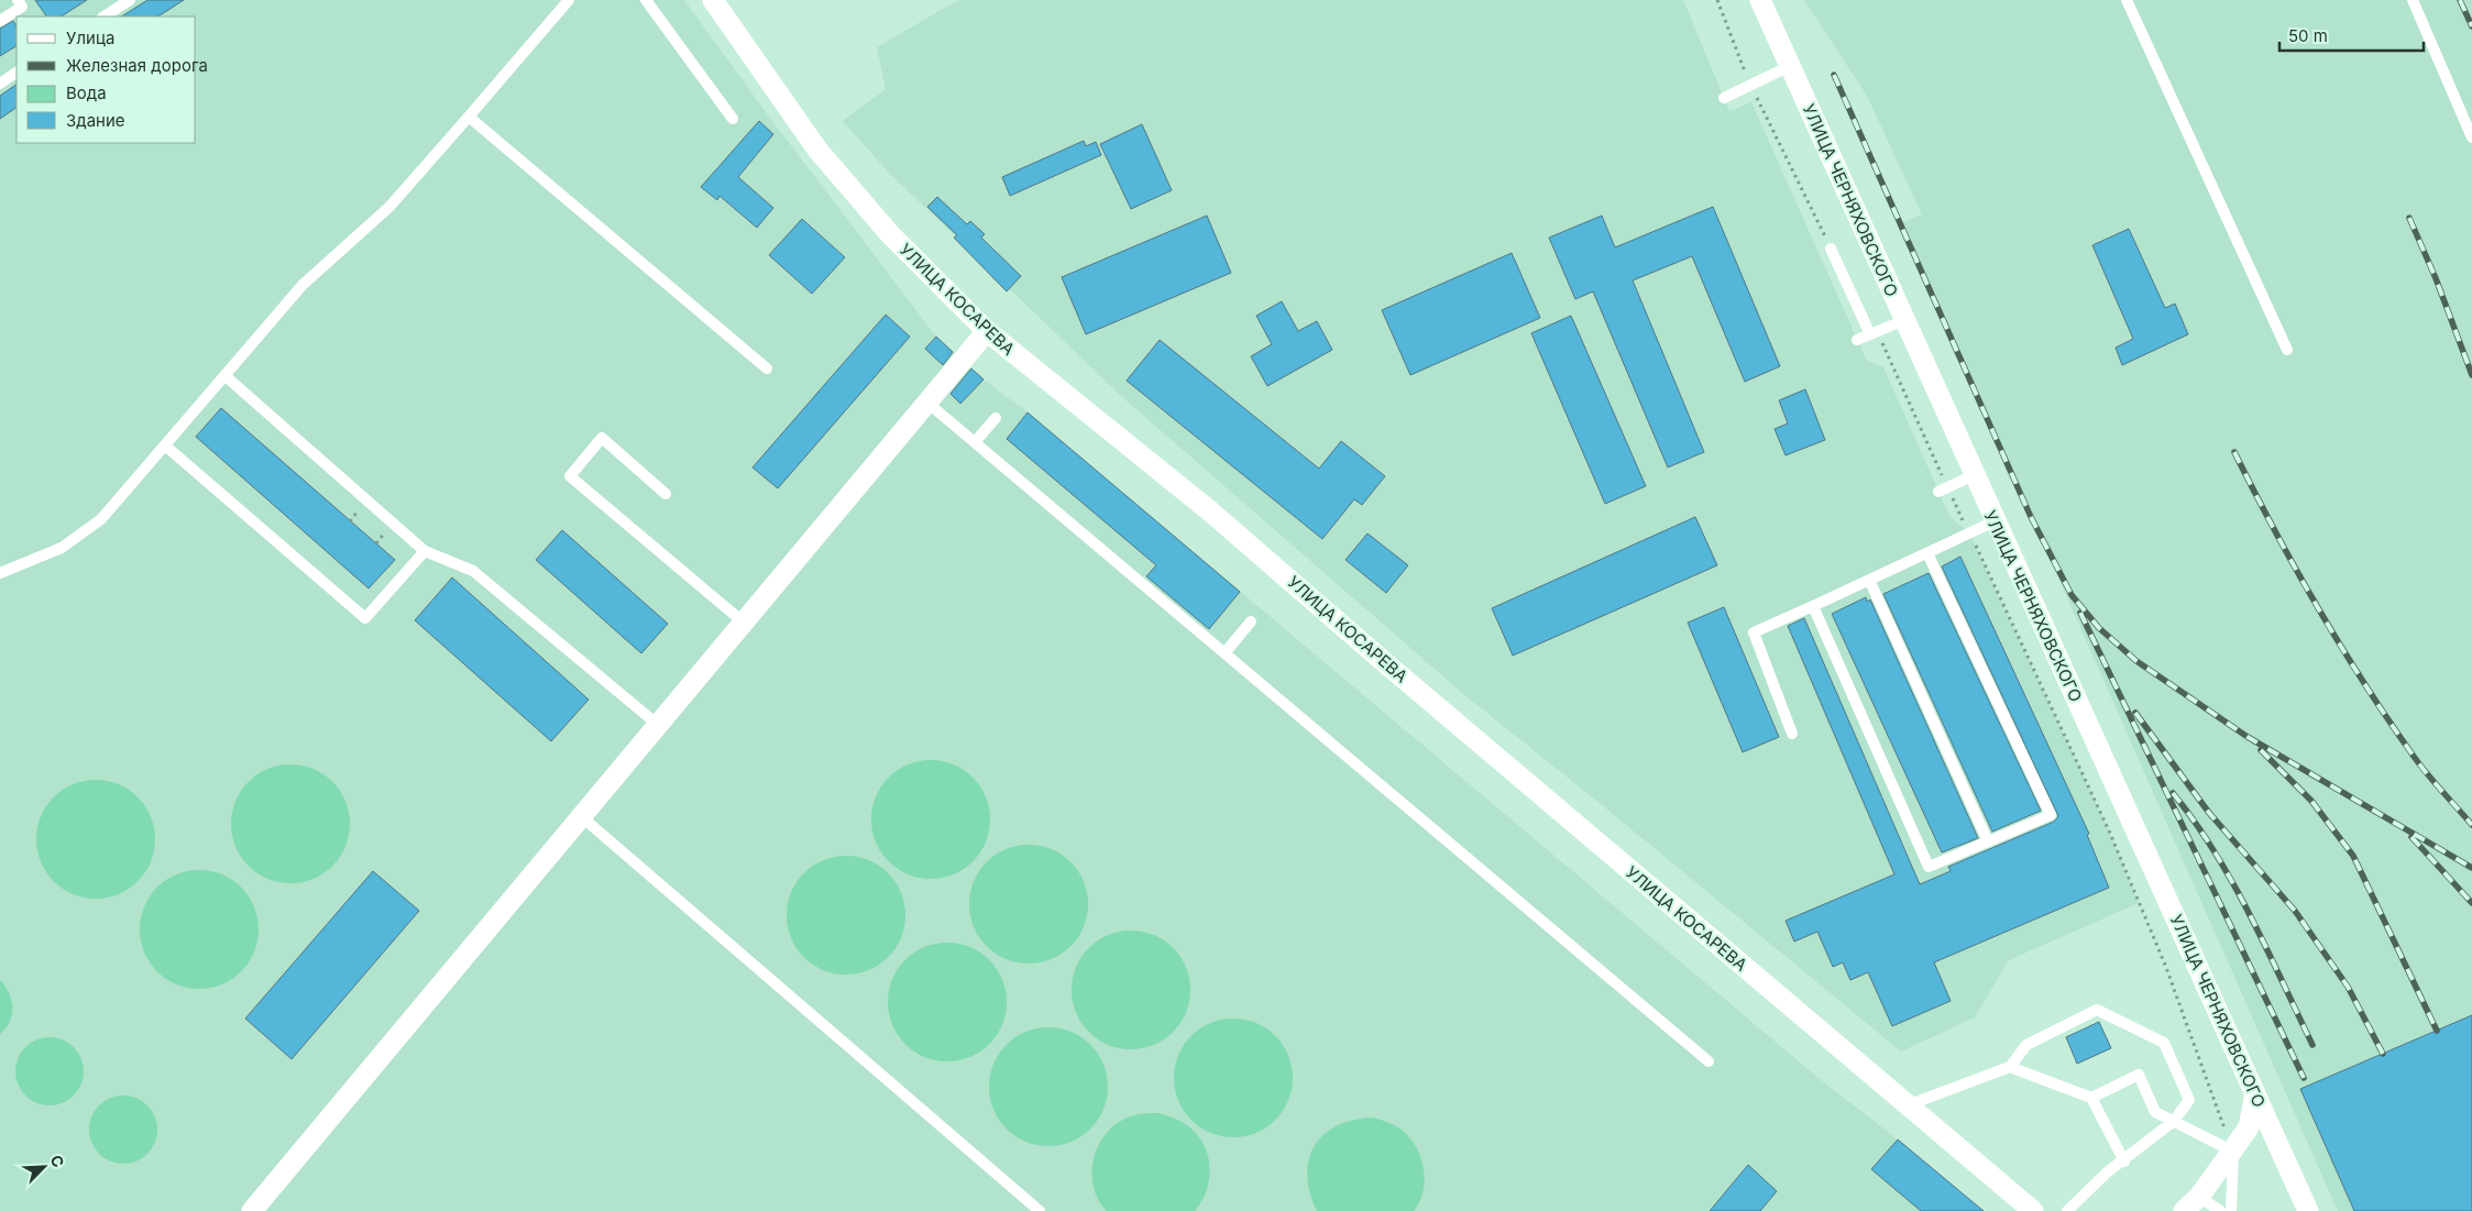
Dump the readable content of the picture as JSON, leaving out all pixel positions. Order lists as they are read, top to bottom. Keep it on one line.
{"streets":{"street":["УЛИЦА ЧЕРНЯХОВСКОГО","УЛИЦА КОСАРЕВА"]},"legend":["Улица","Железная дорога","Вода","Здание"],"scale_bar":"50 m","north":"top right"}
